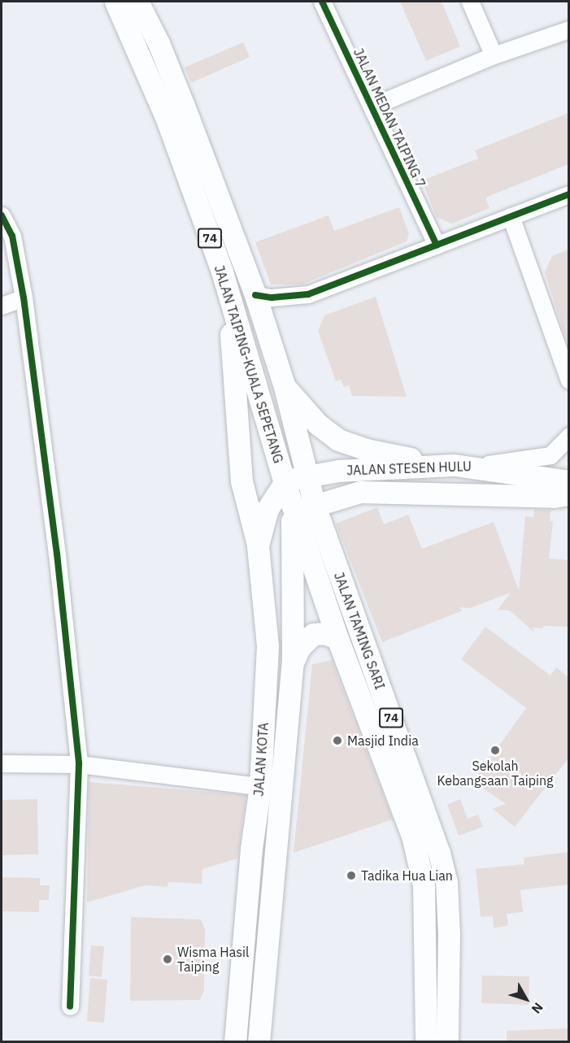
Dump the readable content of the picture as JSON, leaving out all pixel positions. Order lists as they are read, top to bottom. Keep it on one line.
{"streets":{"main road":["74","JALAN TAIPING-KUALA SEPETANG","JALAN STESEN HULU","JALAN TAMING SARI","JALAN KOTA"],"street":["JALAN MEDAN TAIPING 7"]},"crossings":[["74","JALAN TAIPING-KUALA SEPETANG"],["74","JALAN STESEN HULU"],["74","JALAN TAMING SARI"],["74","JALAN KOTA"],["JALAN TAIPING-KUALA SEPETANG","JALAN STESEN HULU"],["JALAN TAIPING-KUALA SEPETANG","JALAN KOTA"],["JALAN STESEN HULU","JALAN TAMING SARI"],["JALAN STESEN HULU","JALAN KOTA"],["JALAN TAMING SARI","JALAN KOTA"]],"places":["Masjid India","Sekolah Kebangsaan Taiping","Tadika Hua Lian","Wisma Hasil Taiping"],"north":"bottom right"}
